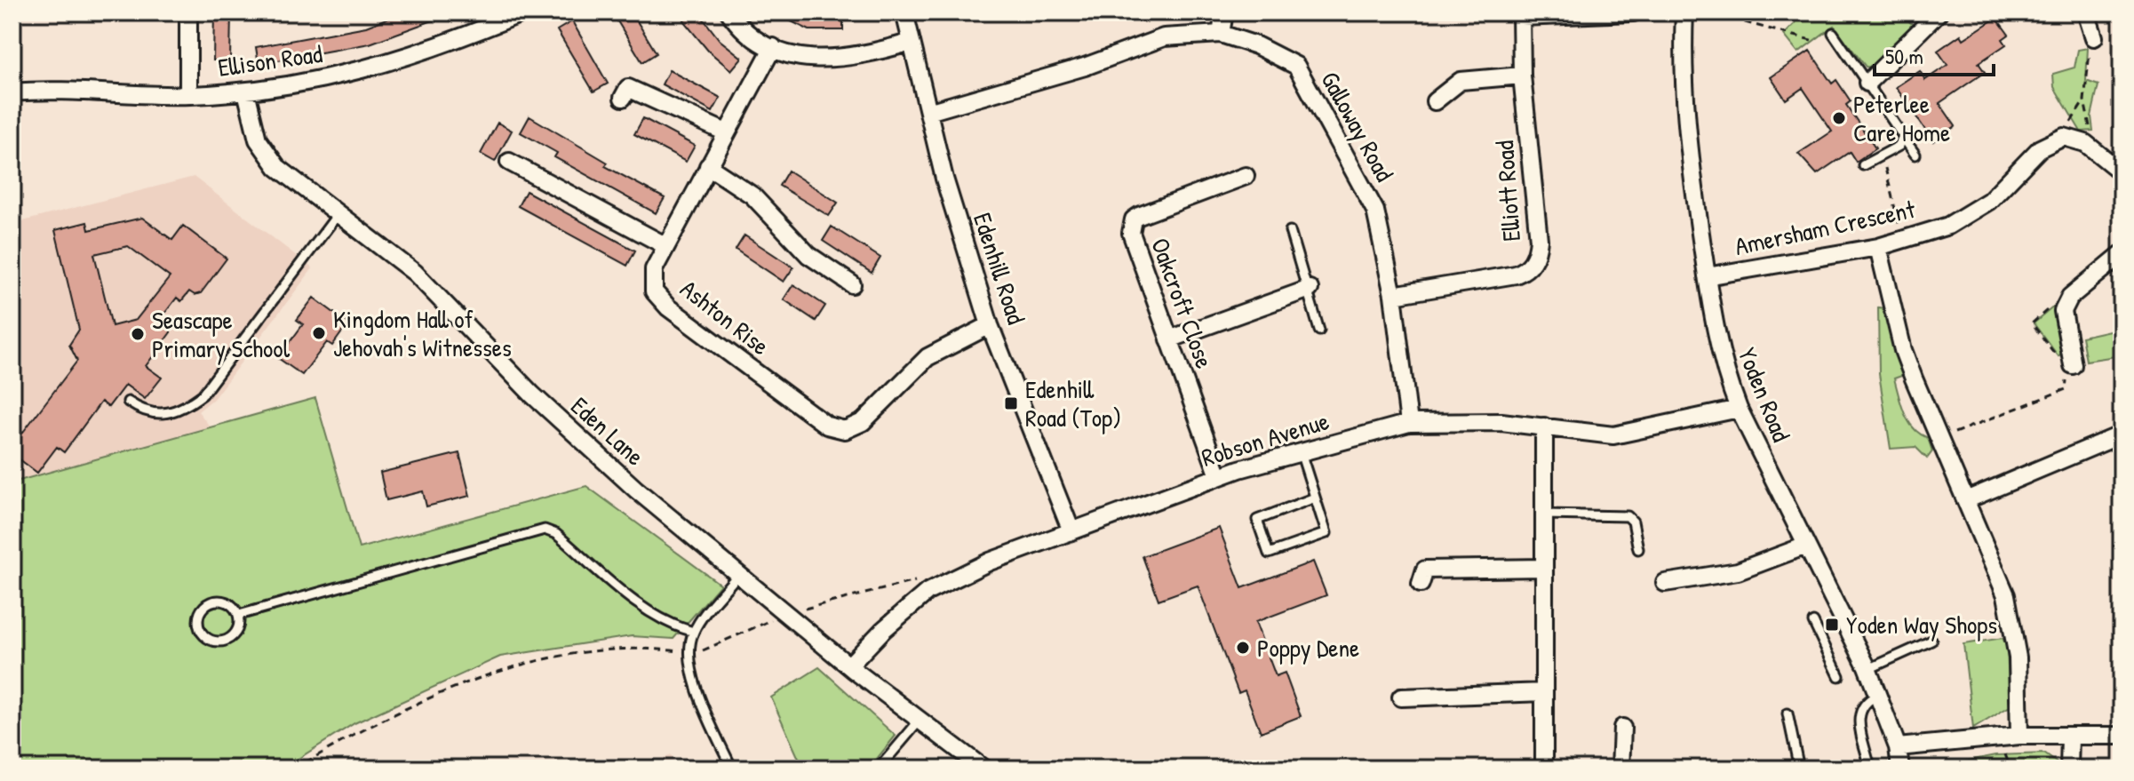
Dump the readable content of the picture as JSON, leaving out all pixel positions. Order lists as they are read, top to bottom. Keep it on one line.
{"streets":{"street":["Ellison Road","Galloway Road","Elliott Road","Amersham Crescent","Edenhill Road","Oakcroft Close","Ashton Rise","Yoden Road","Eden Lane","Robson Avenue"]},"crossings":[["Ellison Road","Eden Lane"],["Galloway Road","Elliott Road"],["Galloway Road","Edenhill Road"],["Galloway Road","Robson Avenue"],["Amersham Crescent","Yoden Road"],["Edenhill Road","Ashton Rise"],["Edenhill Road","Robson Avenue"],["Oakcroft Close","Robson Avenue"],["Yoden Road","Robson Avenue"],["Eden Lane","Robson Avenue"]],"places":{"other":["Peterlee Care Home","Kingdom Hall of Jehovah's Witnesses","Seascape Primary School","Poppy Dene"],"transit":["Edenhill Road (Top)","Yoden Way Shops"]},"scale_bar":"50 m"}
